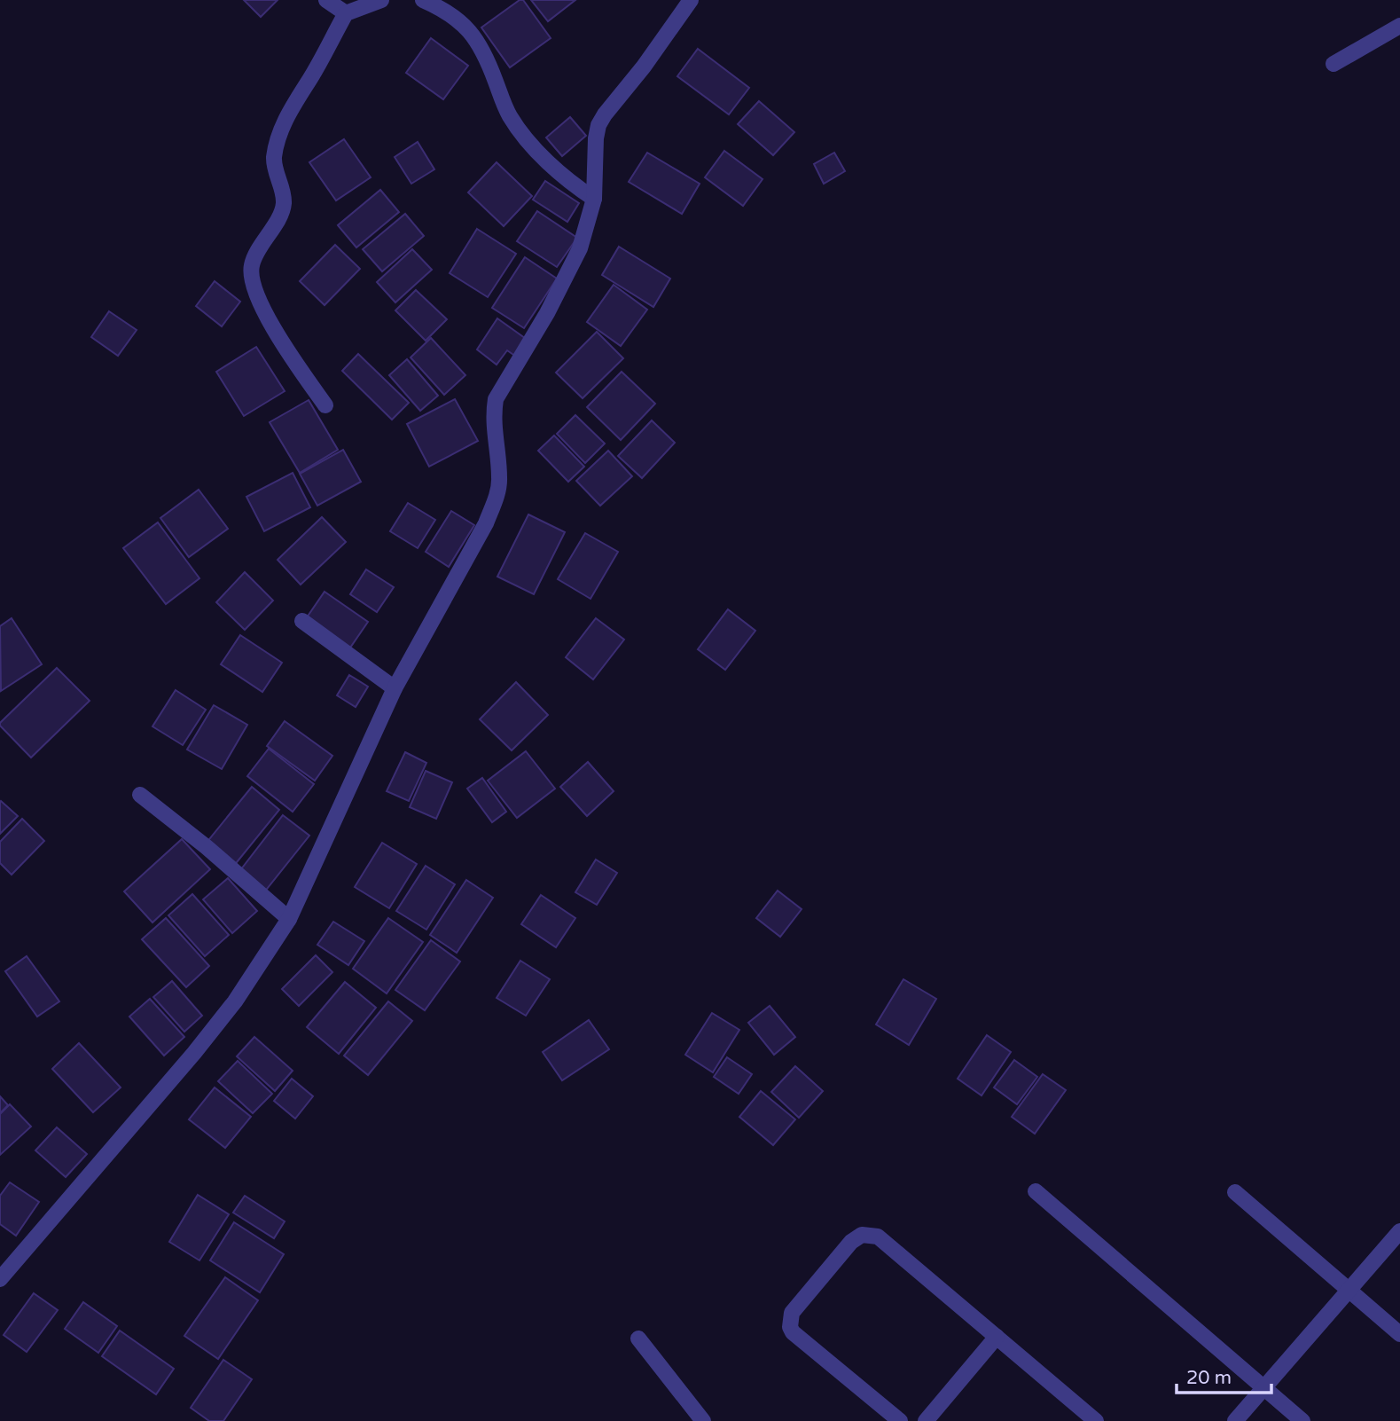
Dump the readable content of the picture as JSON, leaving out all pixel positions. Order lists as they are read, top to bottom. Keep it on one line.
{"scale_bar":"20 m"}
